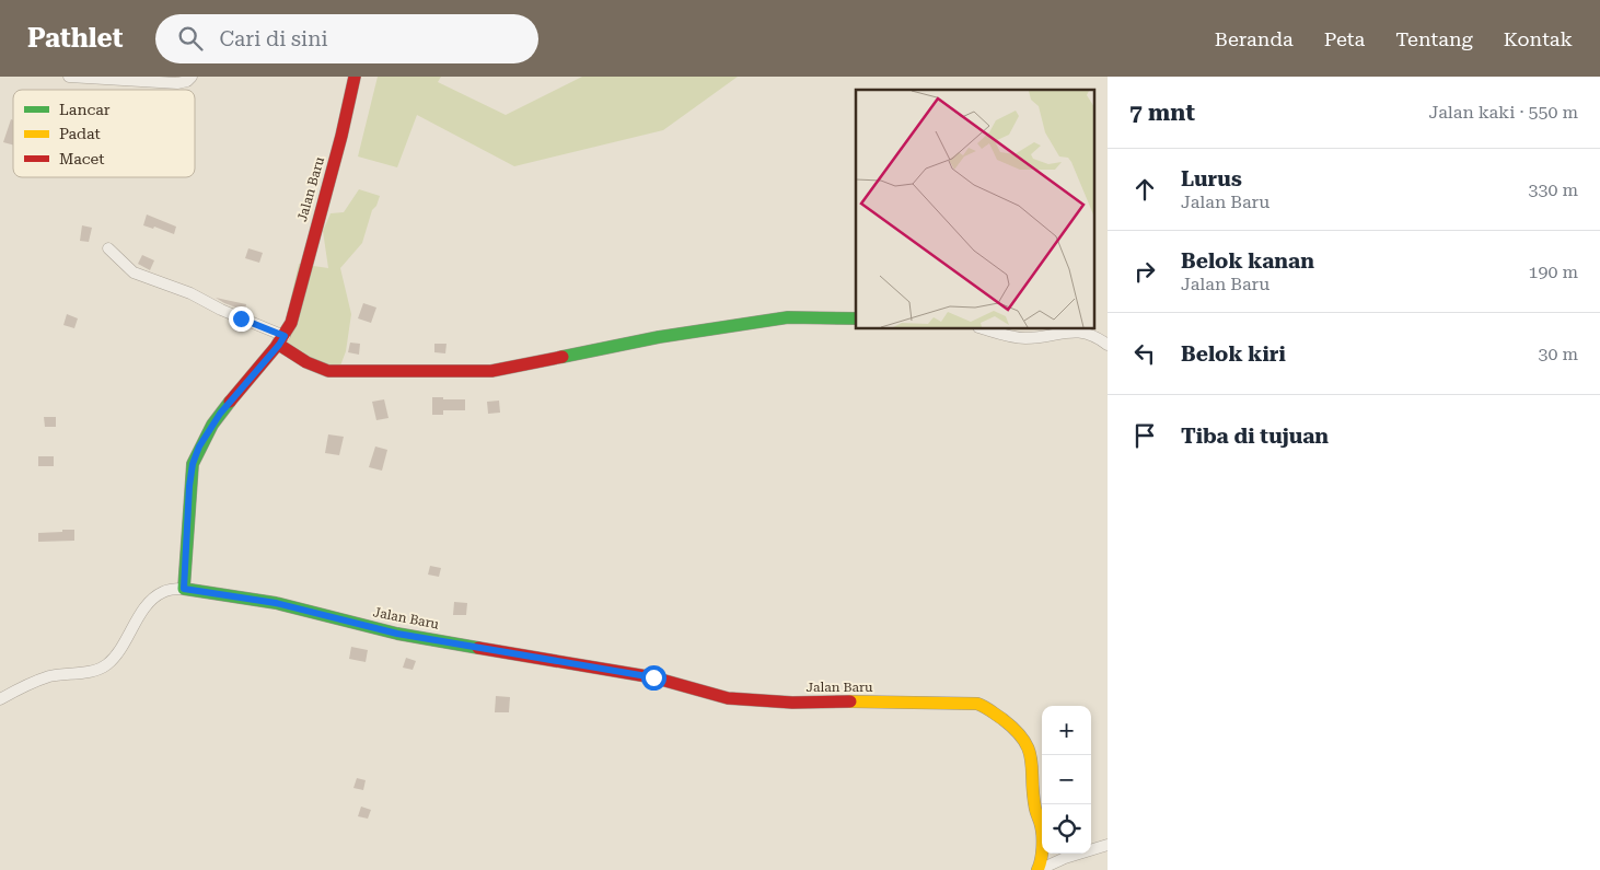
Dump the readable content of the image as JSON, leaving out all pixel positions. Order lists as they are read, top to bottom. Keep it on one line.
{"streets":{"street":["Jalan Baru"]},"legend":["Lancar","Padat","Macet"],"page":{"header":"Pathlet","search":"Cari di sini","nav":["Beranda","Peta","Tentang","Kontak"],"heading":["7 mnt","Jalan kaki · 550 m"],"list":[["Lurus","Jalan Baru","330 m"],["Belok kanan","Jalan Baru","190 m"],["Belok kiri","30 m"],"Tiba di tujuan"],"map_buttons":["+","−"]}}
